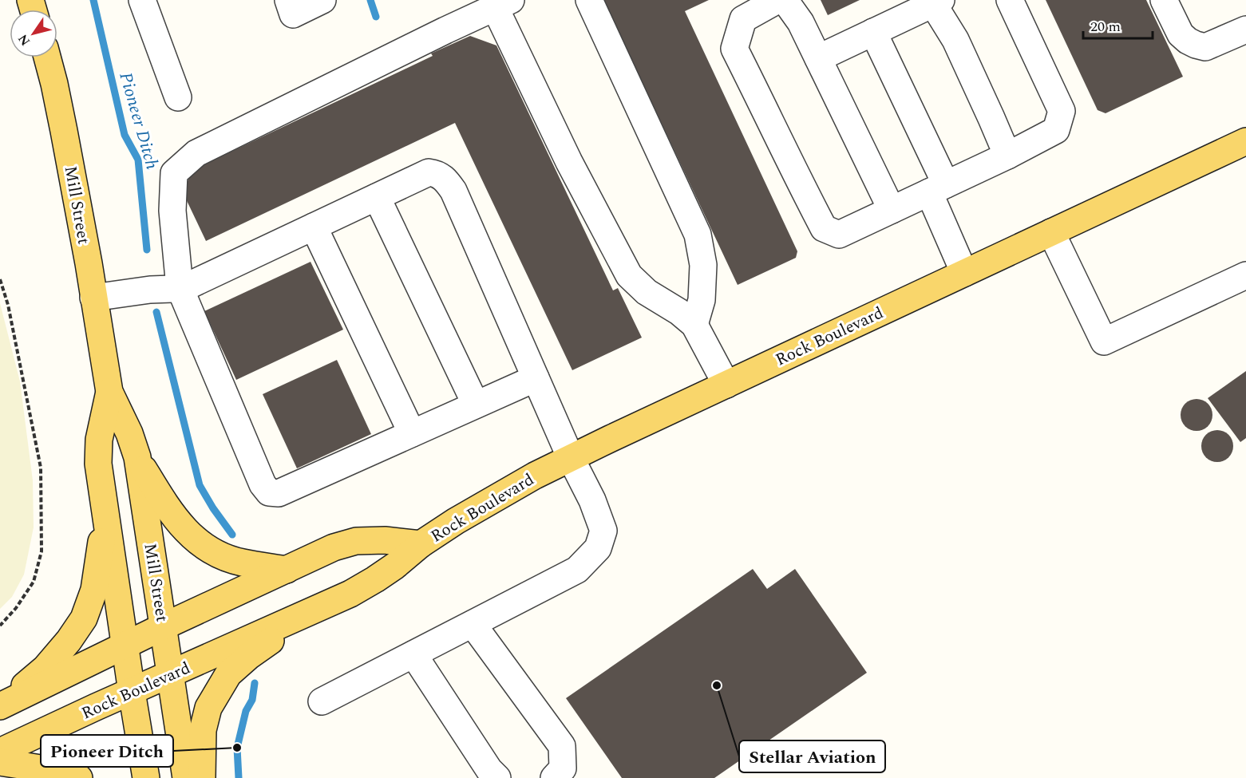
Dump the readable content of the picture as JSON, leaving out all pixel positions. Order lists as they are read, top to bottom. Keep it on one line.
{"streets":{"main road":["Mill Street","Rock Boulevard"]},"crossings":[["Mill Street","Rock Boulevard"]],"water":["Pioneer Ditch"],"places":["Stellar Aviation","Pioneer Ditch"],"scale_bar":"20 m","north":"bottom left"}
